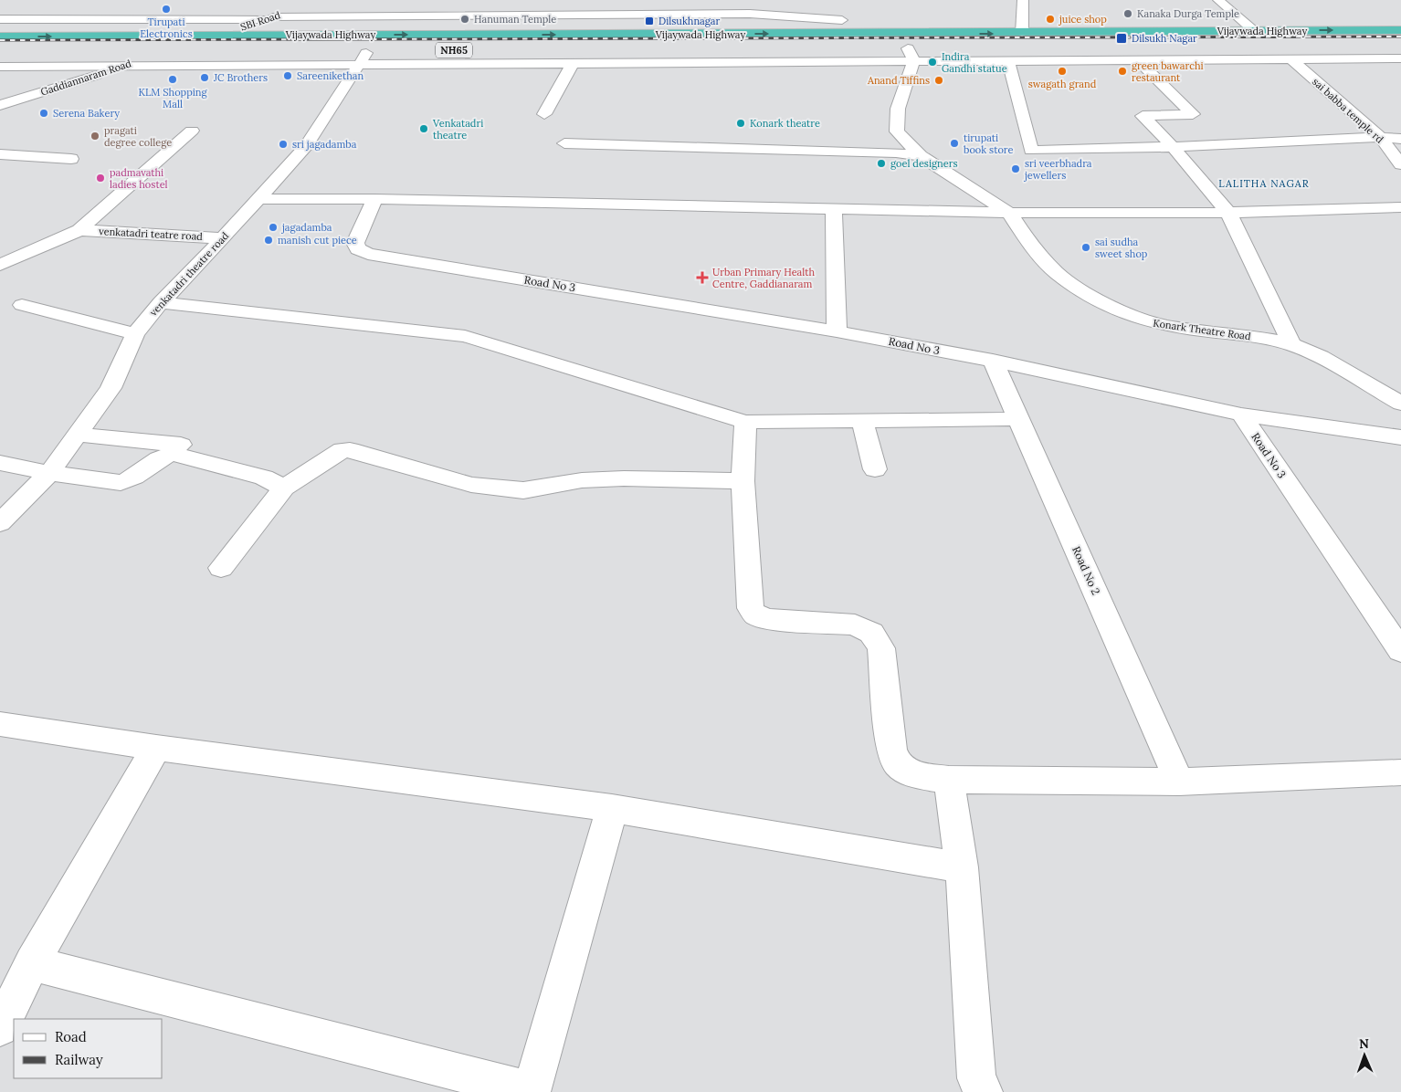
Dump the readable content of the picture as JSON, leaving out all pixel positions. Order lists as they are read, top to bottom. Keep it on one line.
{"streets":{"highway":["Vijaywada Highway","NH65"],"street":["SBI Road","Gaddiannaram Road","sai babba temple rd","venkatadri teatre road","venkatadri theatre road","Road No 3","Konark Theatre Road","Road No 2"]},"crossings":[["SBI Road","Vijaywada Highway"],["Vijaywada Highway","venkatadri theatre road"],["Vijaywada Highway","Konark Theatre Road"],["venkatadri teatre road","venkatadri theatre road"],["Road No 3","Road No 2"]],"one_way":["Vijaywada Highway"],"districts":["LALITHA NAGAR"],"places":{"other":["Tirupati Electronics","Kanaka Durga Temple","Hanuman Temple","juice shop","Indira Gandhi statue","swagath grand","green bawarchi restaurant","Sareenikethan","JC Brothers","KLM Shopping Mall","Anand Tiffins","Serena Bakery","Konark theatre","Venkatadri theatre","pragati degree college","tirupati book store","sri jagadamba","goel designers","sri veerbhadra jewellers","padmavathi ladies hostel","jagadamba","manish cut piece","sai sudha sweet shop"],"transit":["Dilsukhnagar","Dilsukh Nagar"],"health":["Urban Primary Health Centre, Gaddianaram"]},"legend":["Road","Railway"],"north":"top"}
